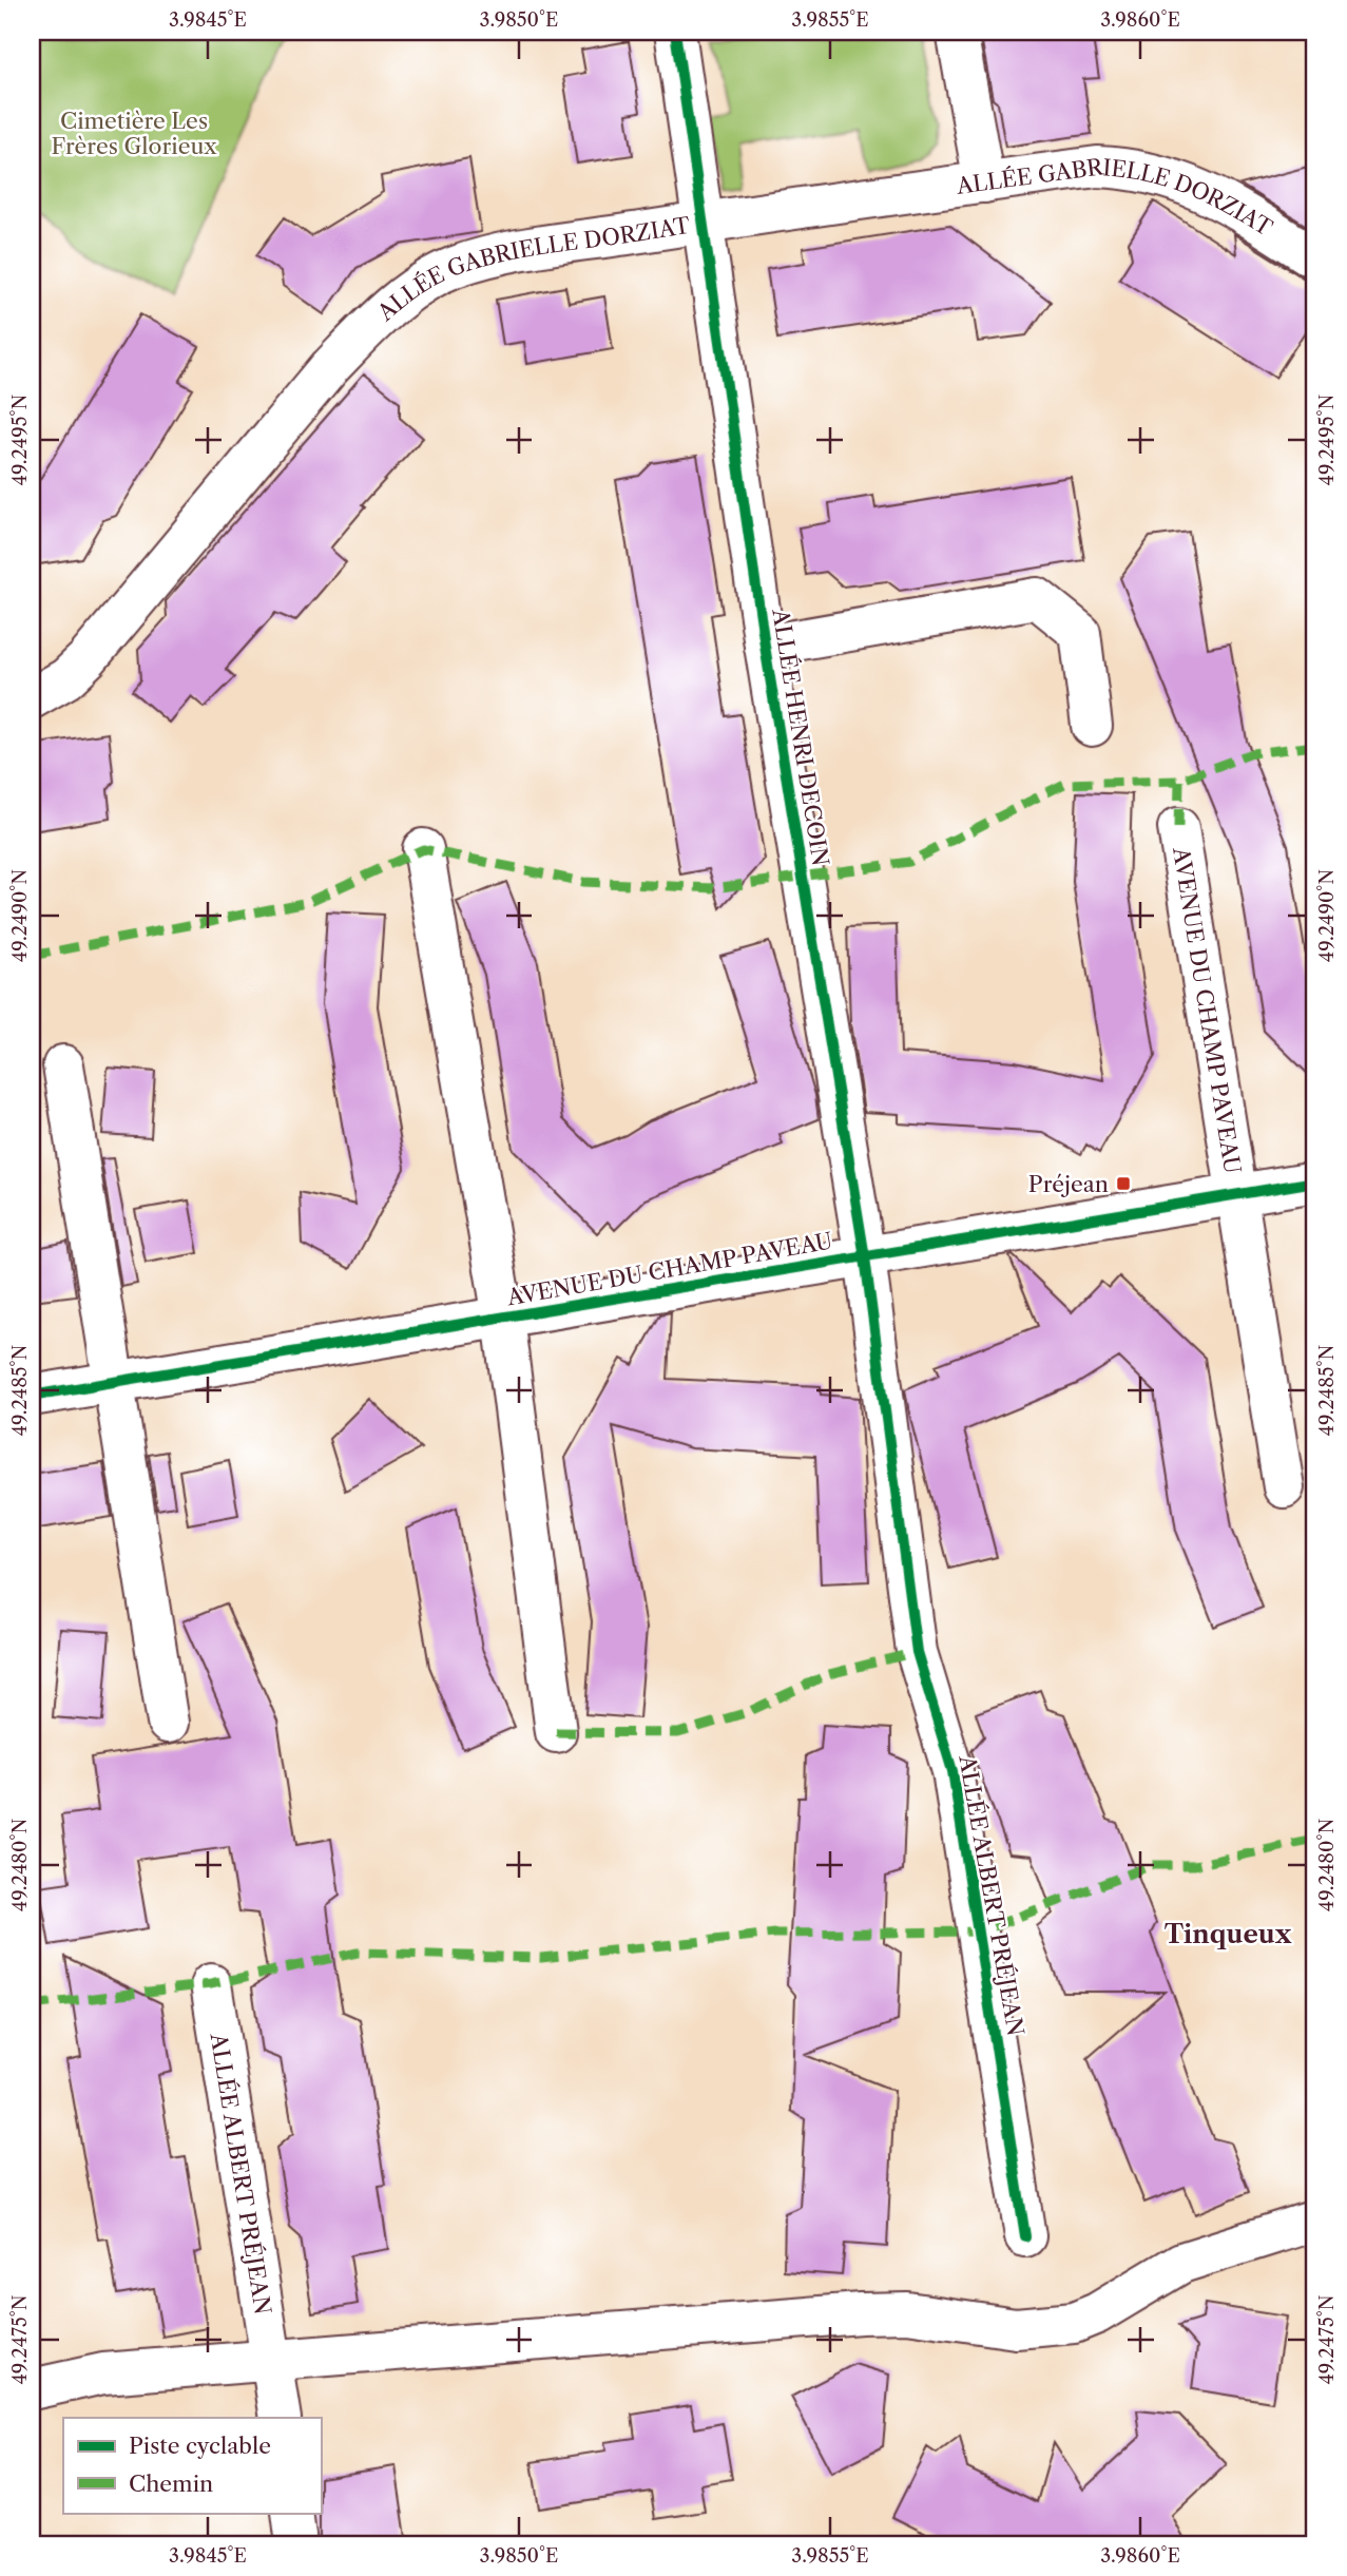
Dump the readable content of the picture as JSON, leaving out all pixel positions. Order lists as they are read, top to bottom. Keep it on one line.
{"streets":{"street":["ALLÉE GABRIELLE DORZIAT","ALLÉE HENRI DECOIN","AVENUE DU CHAMP PAVEAU","ALLÉE ALBERT PRÉJEAN"]},"crossings":[["ALLÉE GABRIELLE DORZIAT","ALLÉE HENRI DECOIN"],["ALLÉE HENRI DECOIN","AVENUE DU CHAMP PAVEAU"],["ALLÉE HENRI DECOIN","ALLÉE ALBERT PRÉJEAN"],["AVENUE DU CHAMP PAVEAU","ALLÉE ALBERT PRÉJEAN"]],"districts":["Tinqueux"],"parks":["Cimetière Les Frères Glorieux"],"places":{"transit":["Préjean"]},"legend":["Piste cyclable","Chemin"],"coordinates":["3.9845°E","3.9850°E","3.9855°E","3.9860°E","49.2495°N","49.2490°N","49.2485°N","49.2480°N","49.2475°N"]}
